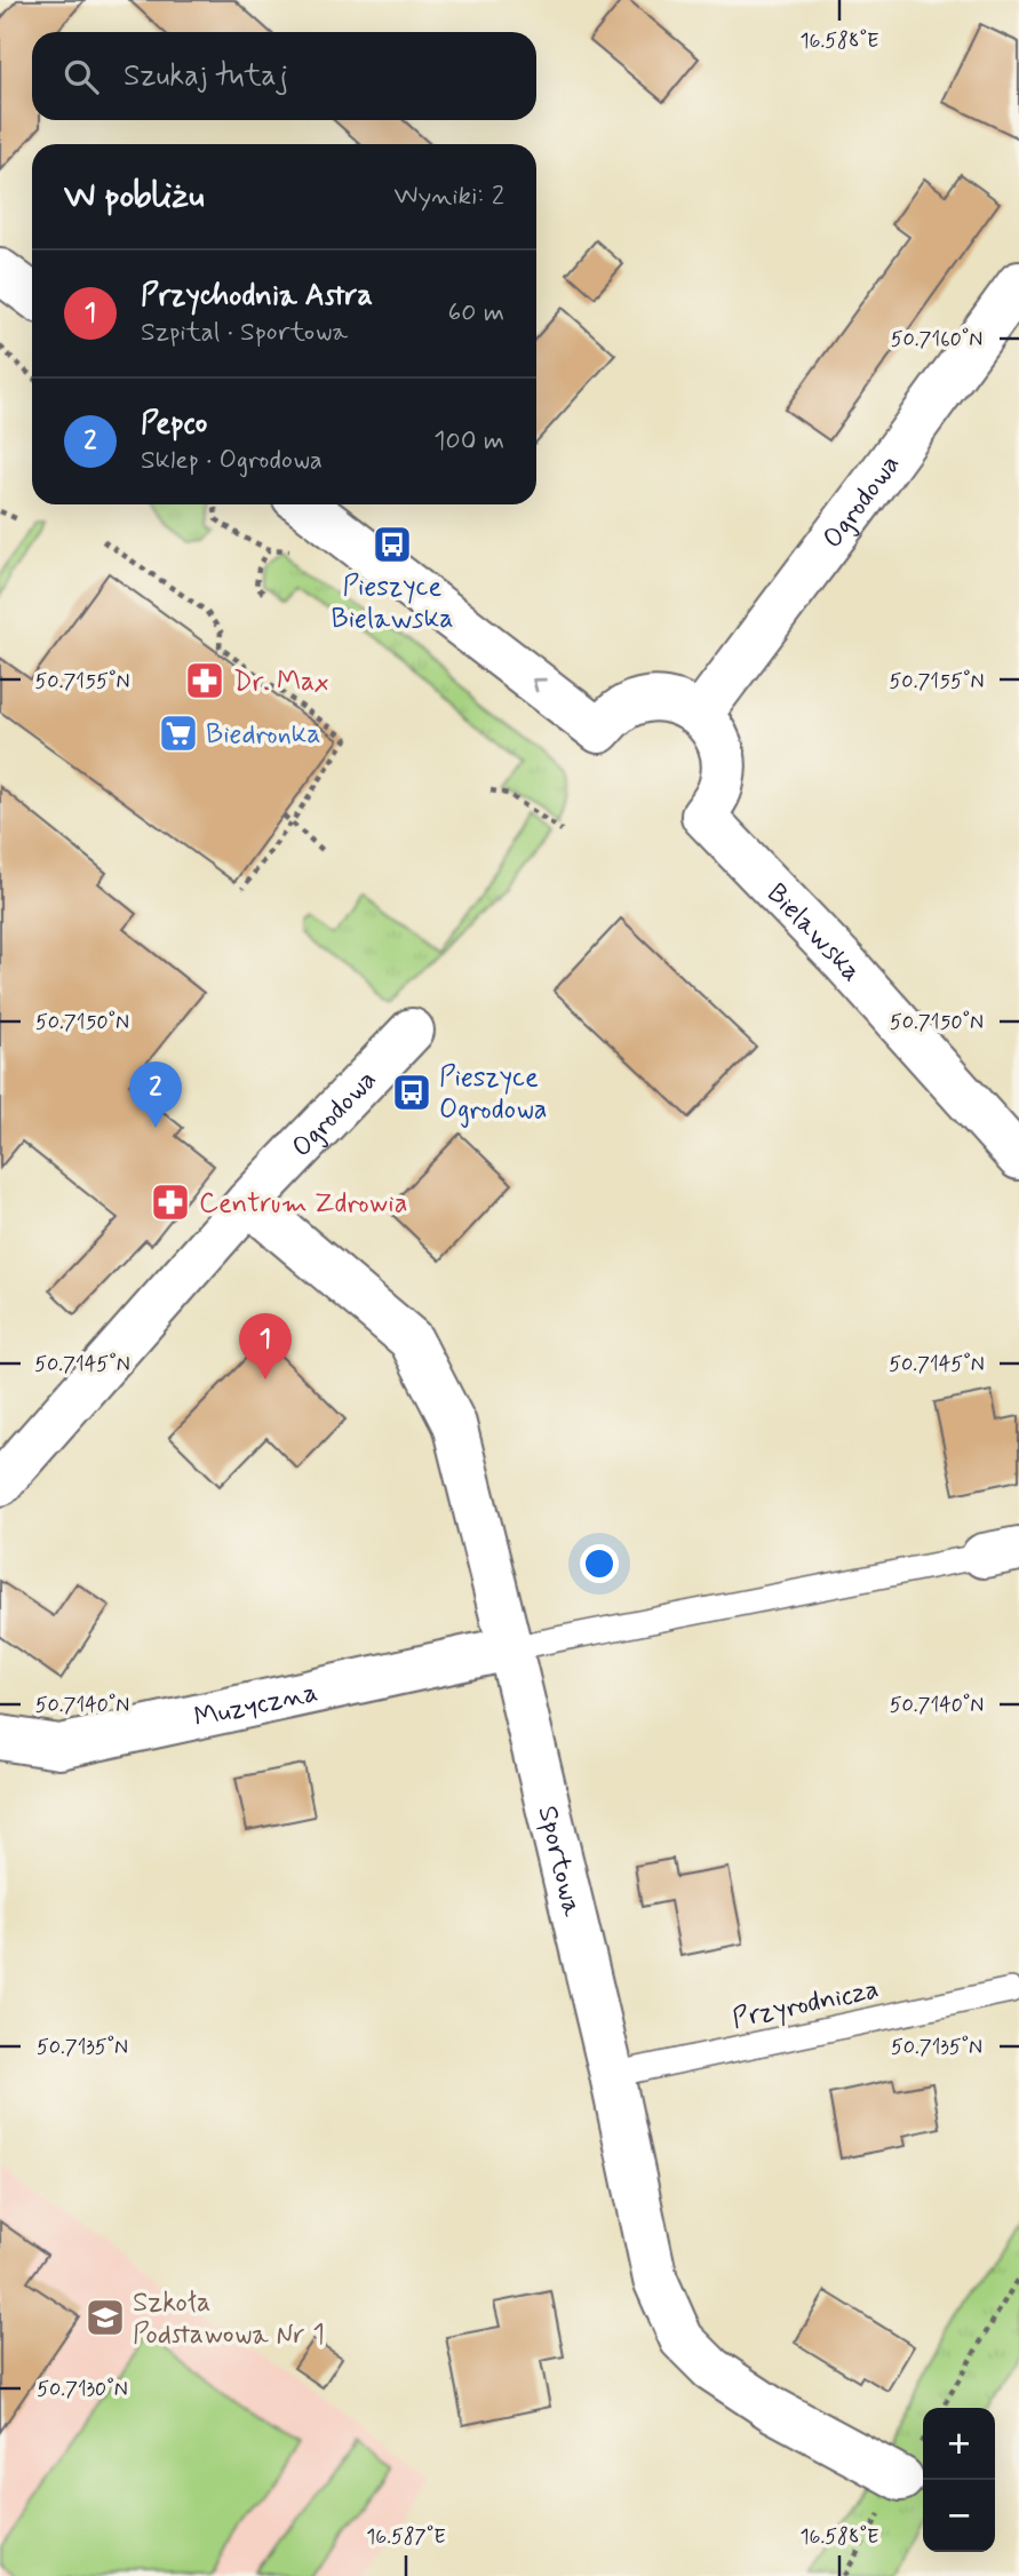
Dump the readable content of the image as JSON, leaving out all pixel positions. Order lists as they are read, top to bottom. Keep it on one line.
{"streets":{"street":["Ogrodowa","Bielawska","Muzyczna","Sportowa"],"lane":["Przyrodnicza"]},"crossings":[["Ogrodowa","Bielawska"],["Ogrodowa","Sportowa"],["Muzyczna","Sportowa"],["Sportowa","Przyrodnicza"]],"places":{"bus stop":["Pieszyce Bielawska","Pieszyce Ogrodowa"],"pharmacy":["Dr. Max","Centrum Zdrowia"],"supermarket":["Biedronka"],"school or university":["Szkoła Podstawowa Nr 1"]},"page":{"search":"Szukaj tutaj","heading":["W pobliżu","Wyniki: 2"],"list":[{"mark":"1","name":"Przychodnia Astra","note":"Szpital · Sportowa","value":"60 m"},{"mark":"2","name":"Pepco","note":"Sklep · Ogrodowa","value":"100 m"}],"pins":["2","1"],"map_buttons":["+","−"]},"coordinates":["16.588°E","50.7160°N","50.7155°N","50.7150°N","50.7145°N","50.7140°N","50.7135°N","50.7130°N","16.587°E"]}
